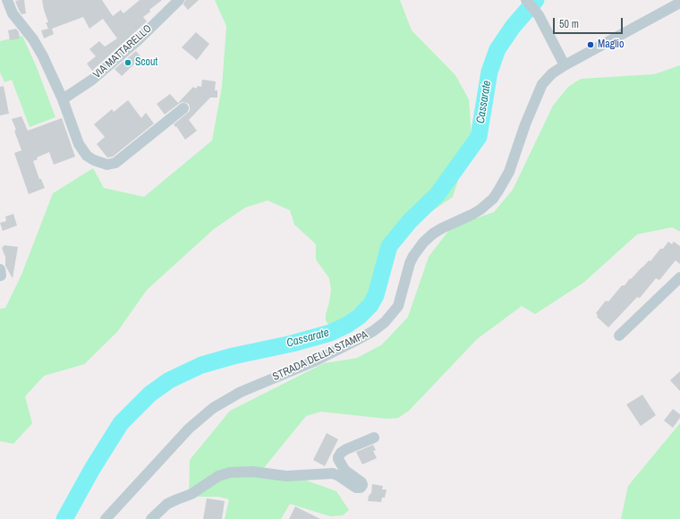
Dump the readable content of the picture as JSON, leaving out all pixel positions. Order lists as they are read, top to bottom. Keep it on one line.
{"streets":{"street":["VIA MATTARELLO","STRADA DELLA STAMPA"]},"water":["Cassarate"],"places":["Maglio","Scout"],"scale_bar":"50 m"}
